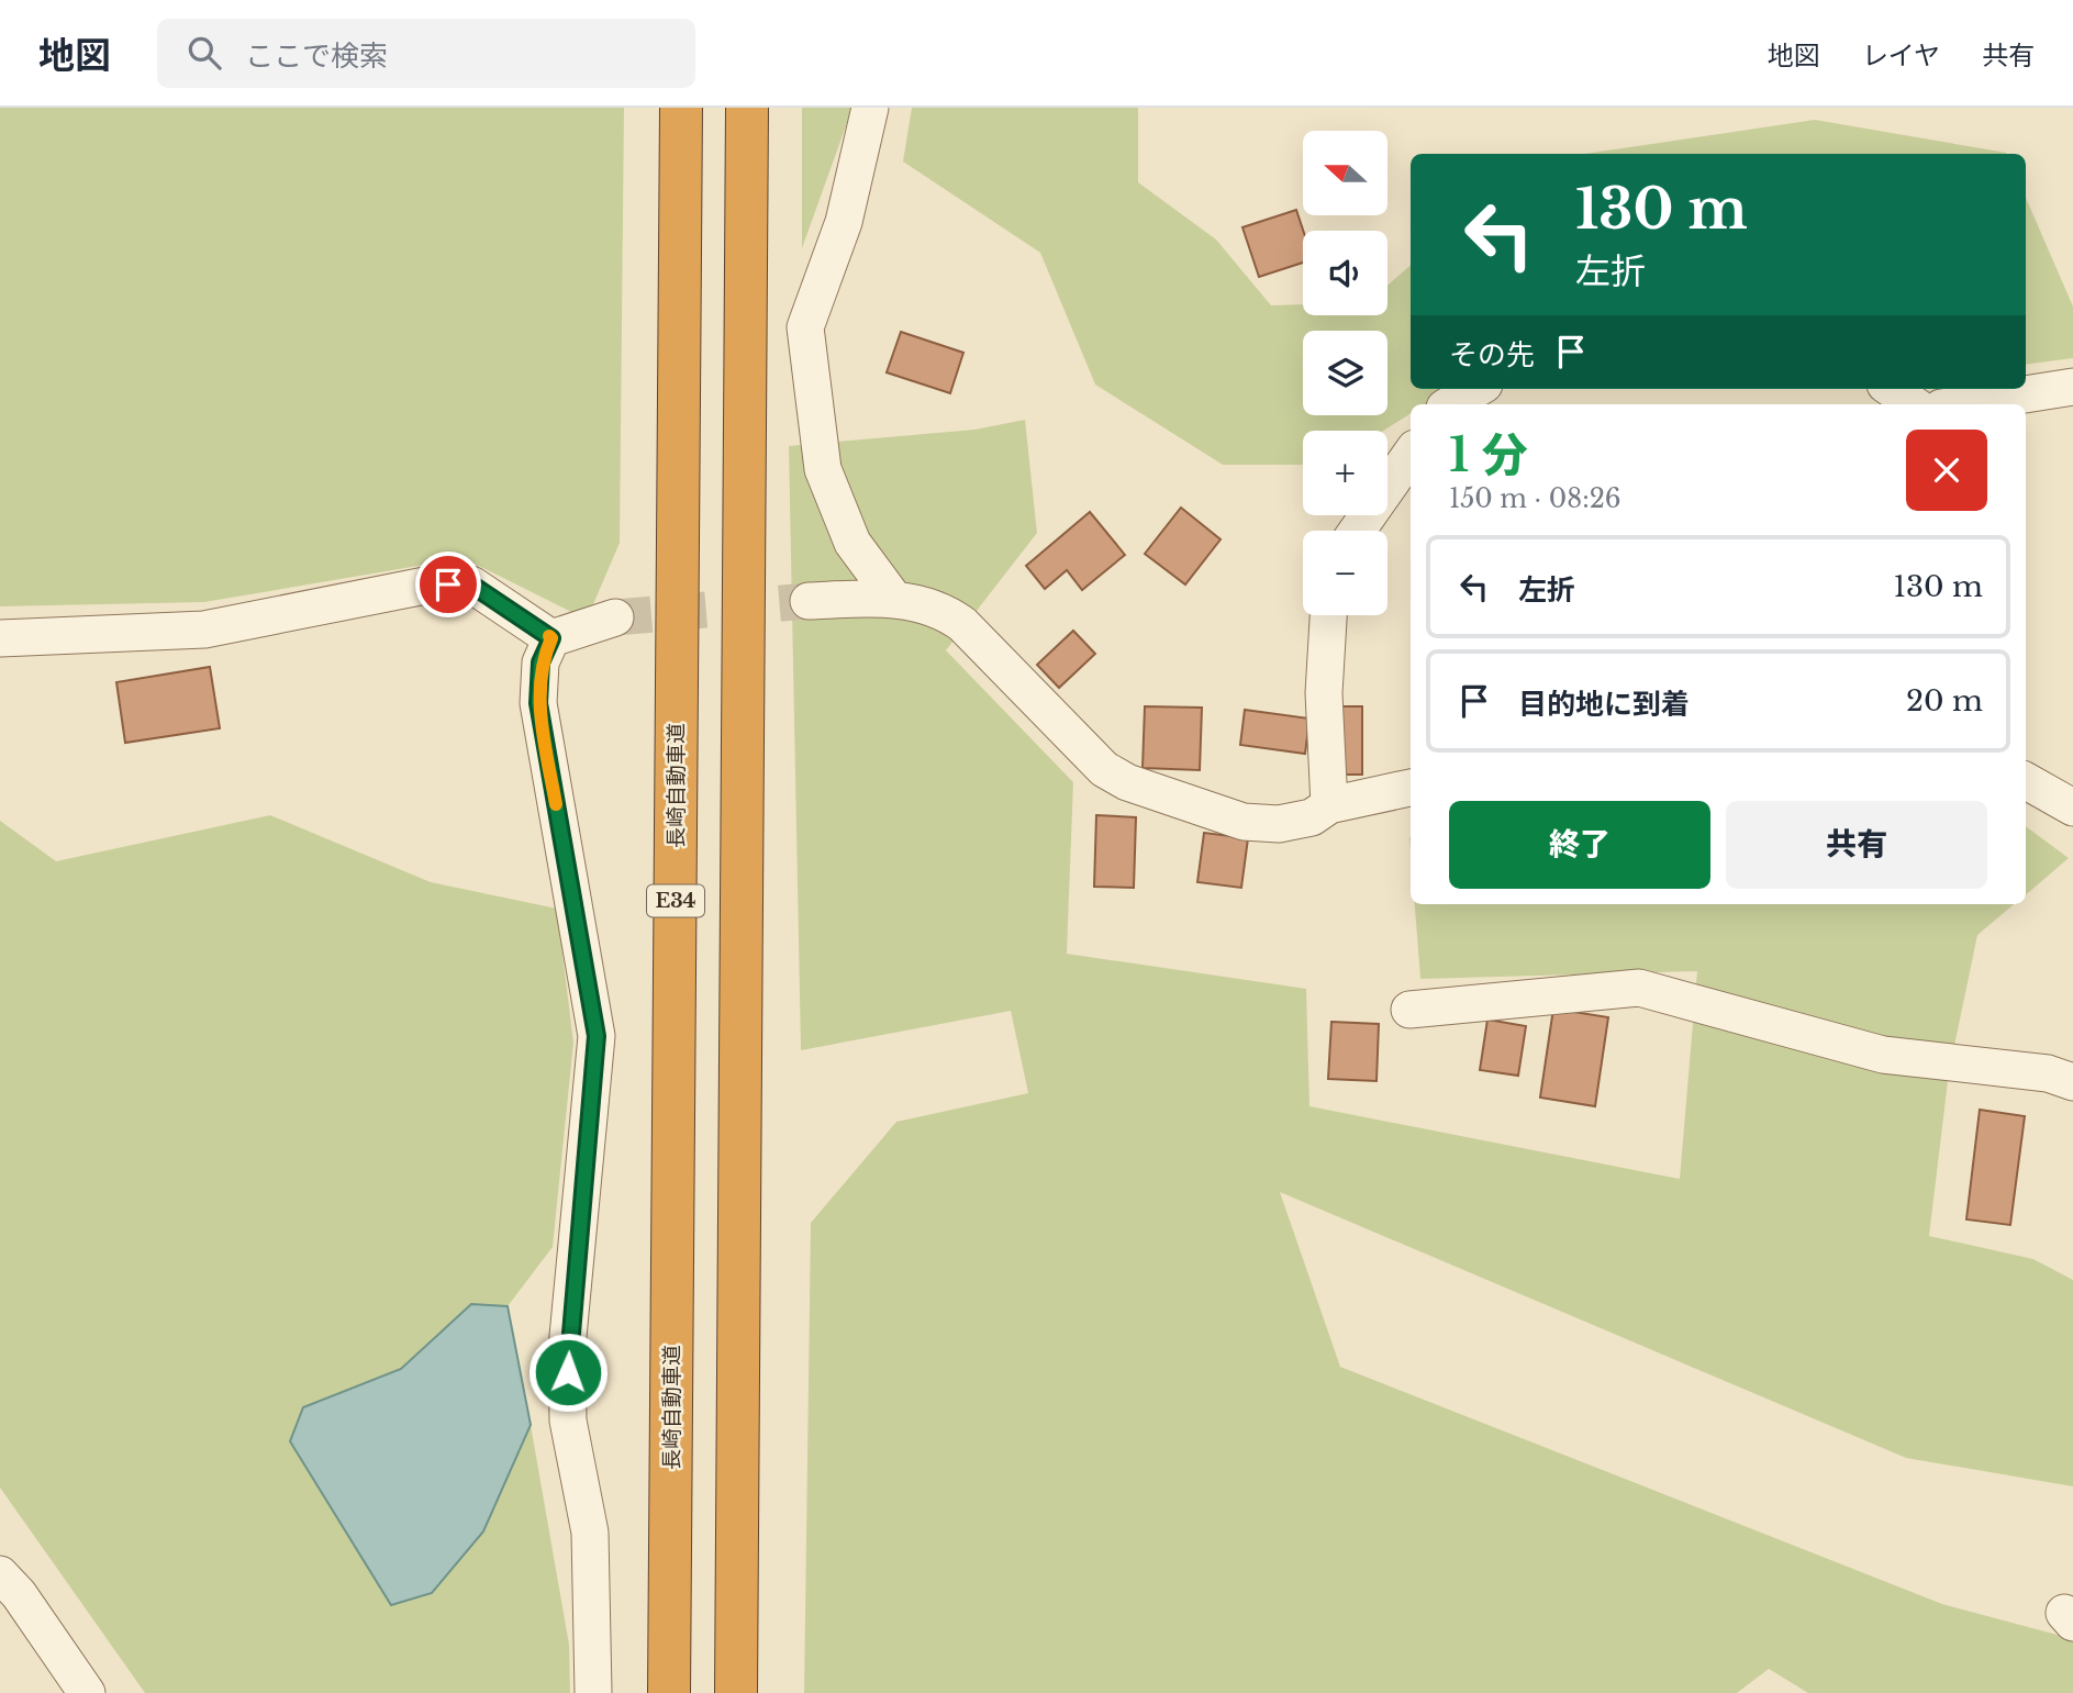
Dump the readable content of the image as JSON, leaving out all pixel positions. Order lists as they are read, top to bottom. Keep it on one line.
{"streets":{"highway":["長崎自動車道","E34"]},"north":"left","page":{"header":"地図","search":"ここで検索","nav":["地図","レイヤ","共有"],"map_buttons":["+","−"],"turn":["130 m","左折"],"then":"その先","heading":["1 分","150 m · 08:26"],"list":[{"name":"左折","value":"130 m"},{"name":"目的地に到着","value":"20 m"}],"buttons":["終了","共有"]}}
